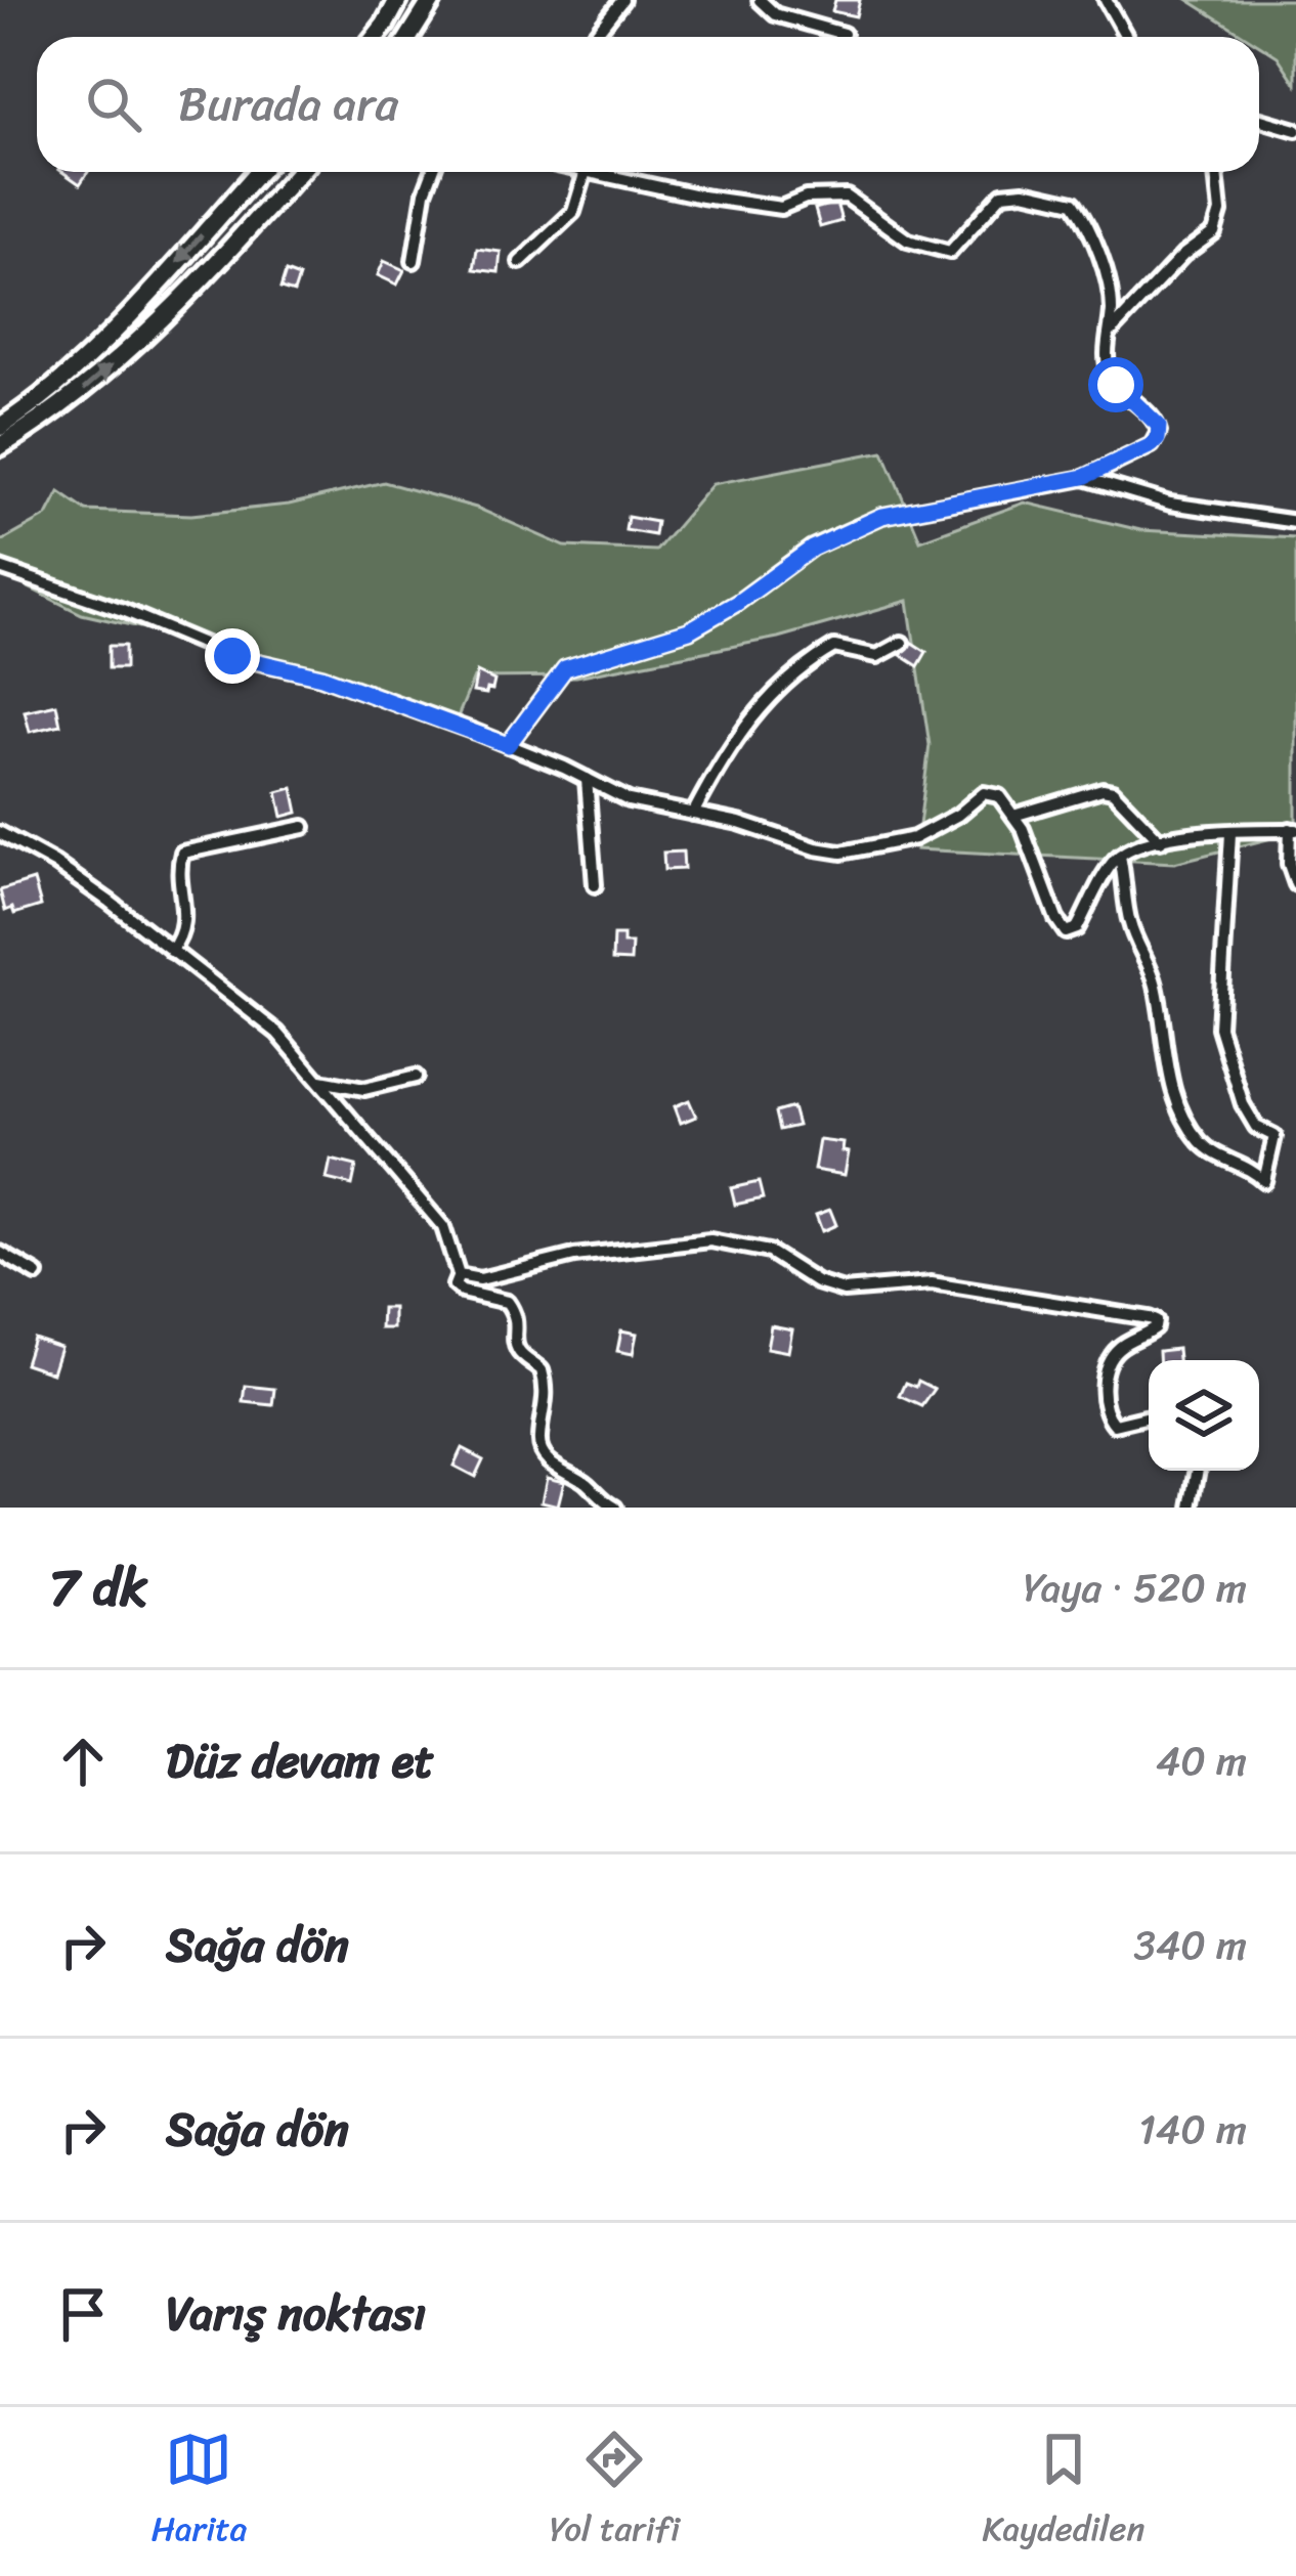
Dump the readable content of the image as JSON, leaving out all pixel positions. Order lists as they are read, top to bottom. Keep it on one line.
{"page":{"search":"Burada ara","heading":["7 dk","Yaya · 520 m"],"list":[["Düz devam et","40 m"],["Sağa dön","340 m"],["Sağa dön","140 m"],"Varış noktası"],"nav":["Harita","Yol tarifi","Kaydedilen"]}}
